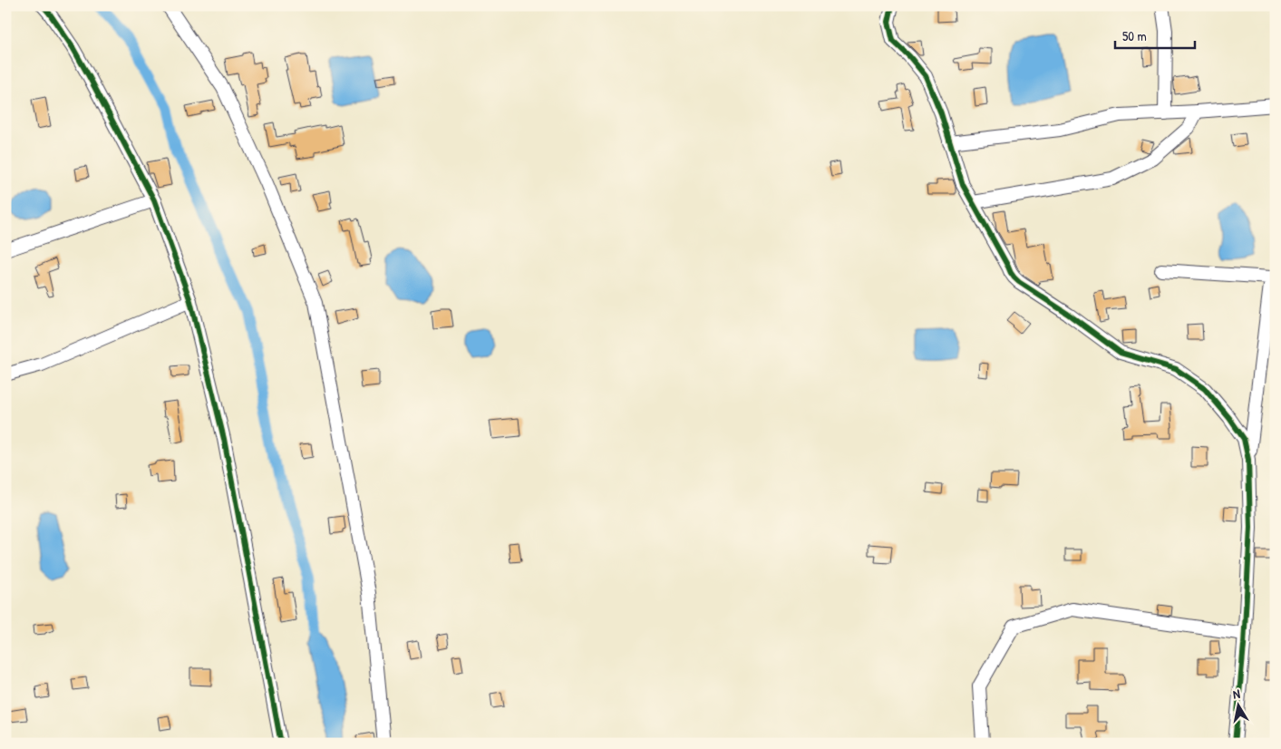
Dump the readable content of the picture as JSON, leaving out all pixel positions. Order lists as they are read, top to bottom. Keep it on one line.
{"scale_bar":"50 m","north":"top"}
